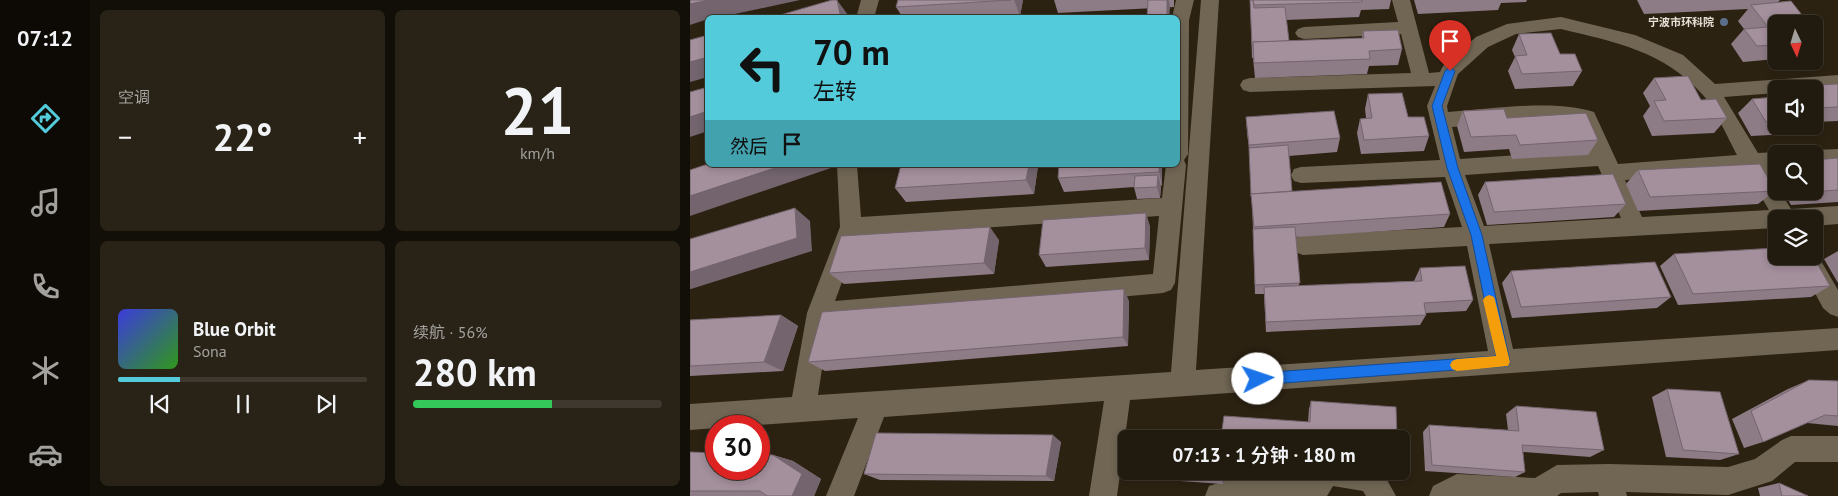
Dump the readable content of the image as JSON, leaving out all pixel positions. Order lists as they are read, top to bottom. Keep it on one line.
{"places":["宁波市环科院"],"north":"bottom","page":{"tabs":"07:12","tile":["空调",["21","km/h"],["续航 · 56%","280 km"]],"turn":["70 m","左转"],"heat":["−","22°","+"],"then":"然后","song":["Blue Orbit","Sona"],"limit":"30","trip":"07:13 · 1 分钟 · 180 m"}}
